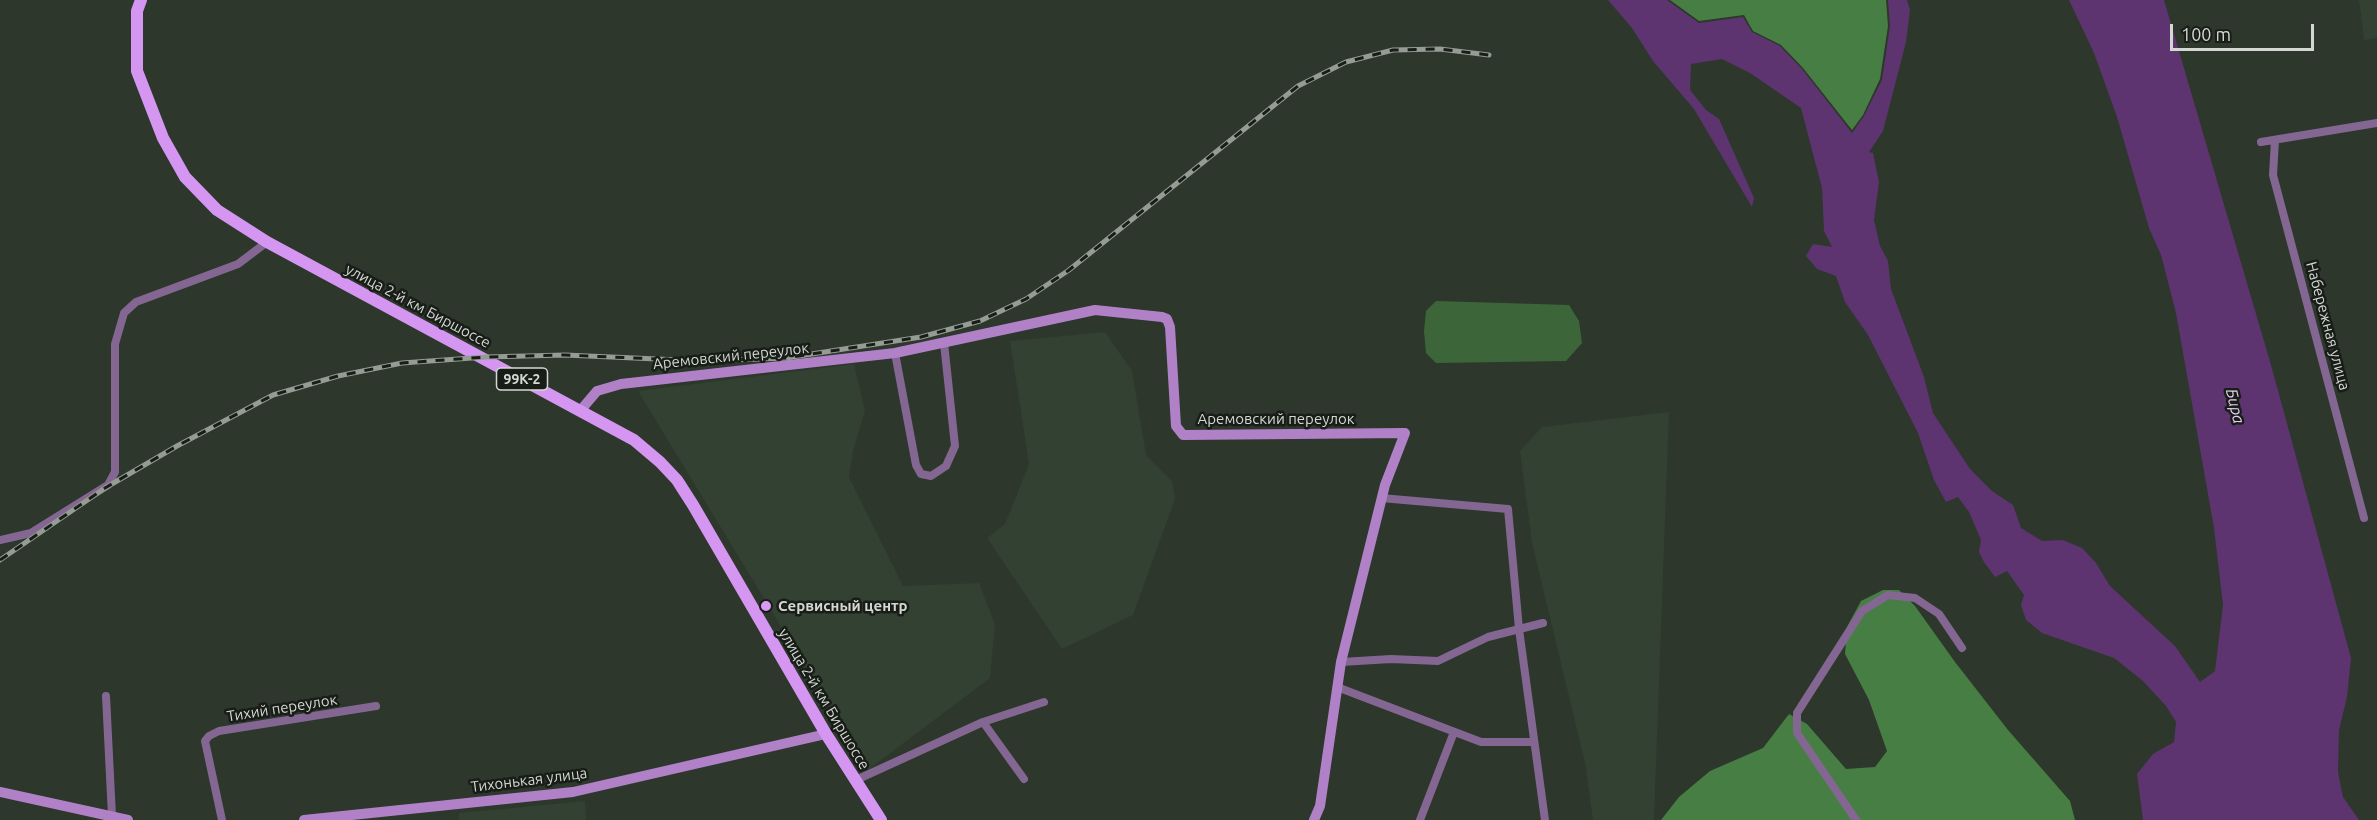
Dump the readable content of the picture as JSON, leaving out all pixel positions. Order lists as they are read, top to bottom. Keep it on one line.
{"streets":{"main road":["улица 2-й км Биршоссе","99К-2"],"street":["Набережная улица","Аремовский переулок","Тихий переулок","Тихонькая улица"]},"crossings":[["улица 2-й км Биршоссе","Аремовский переулок"],["улица 2-й км Биршоссе","Тихонькая улица"]],"water":["Бира"],"places":["Сервисный центр"],"scale_bar":"100 m"}
